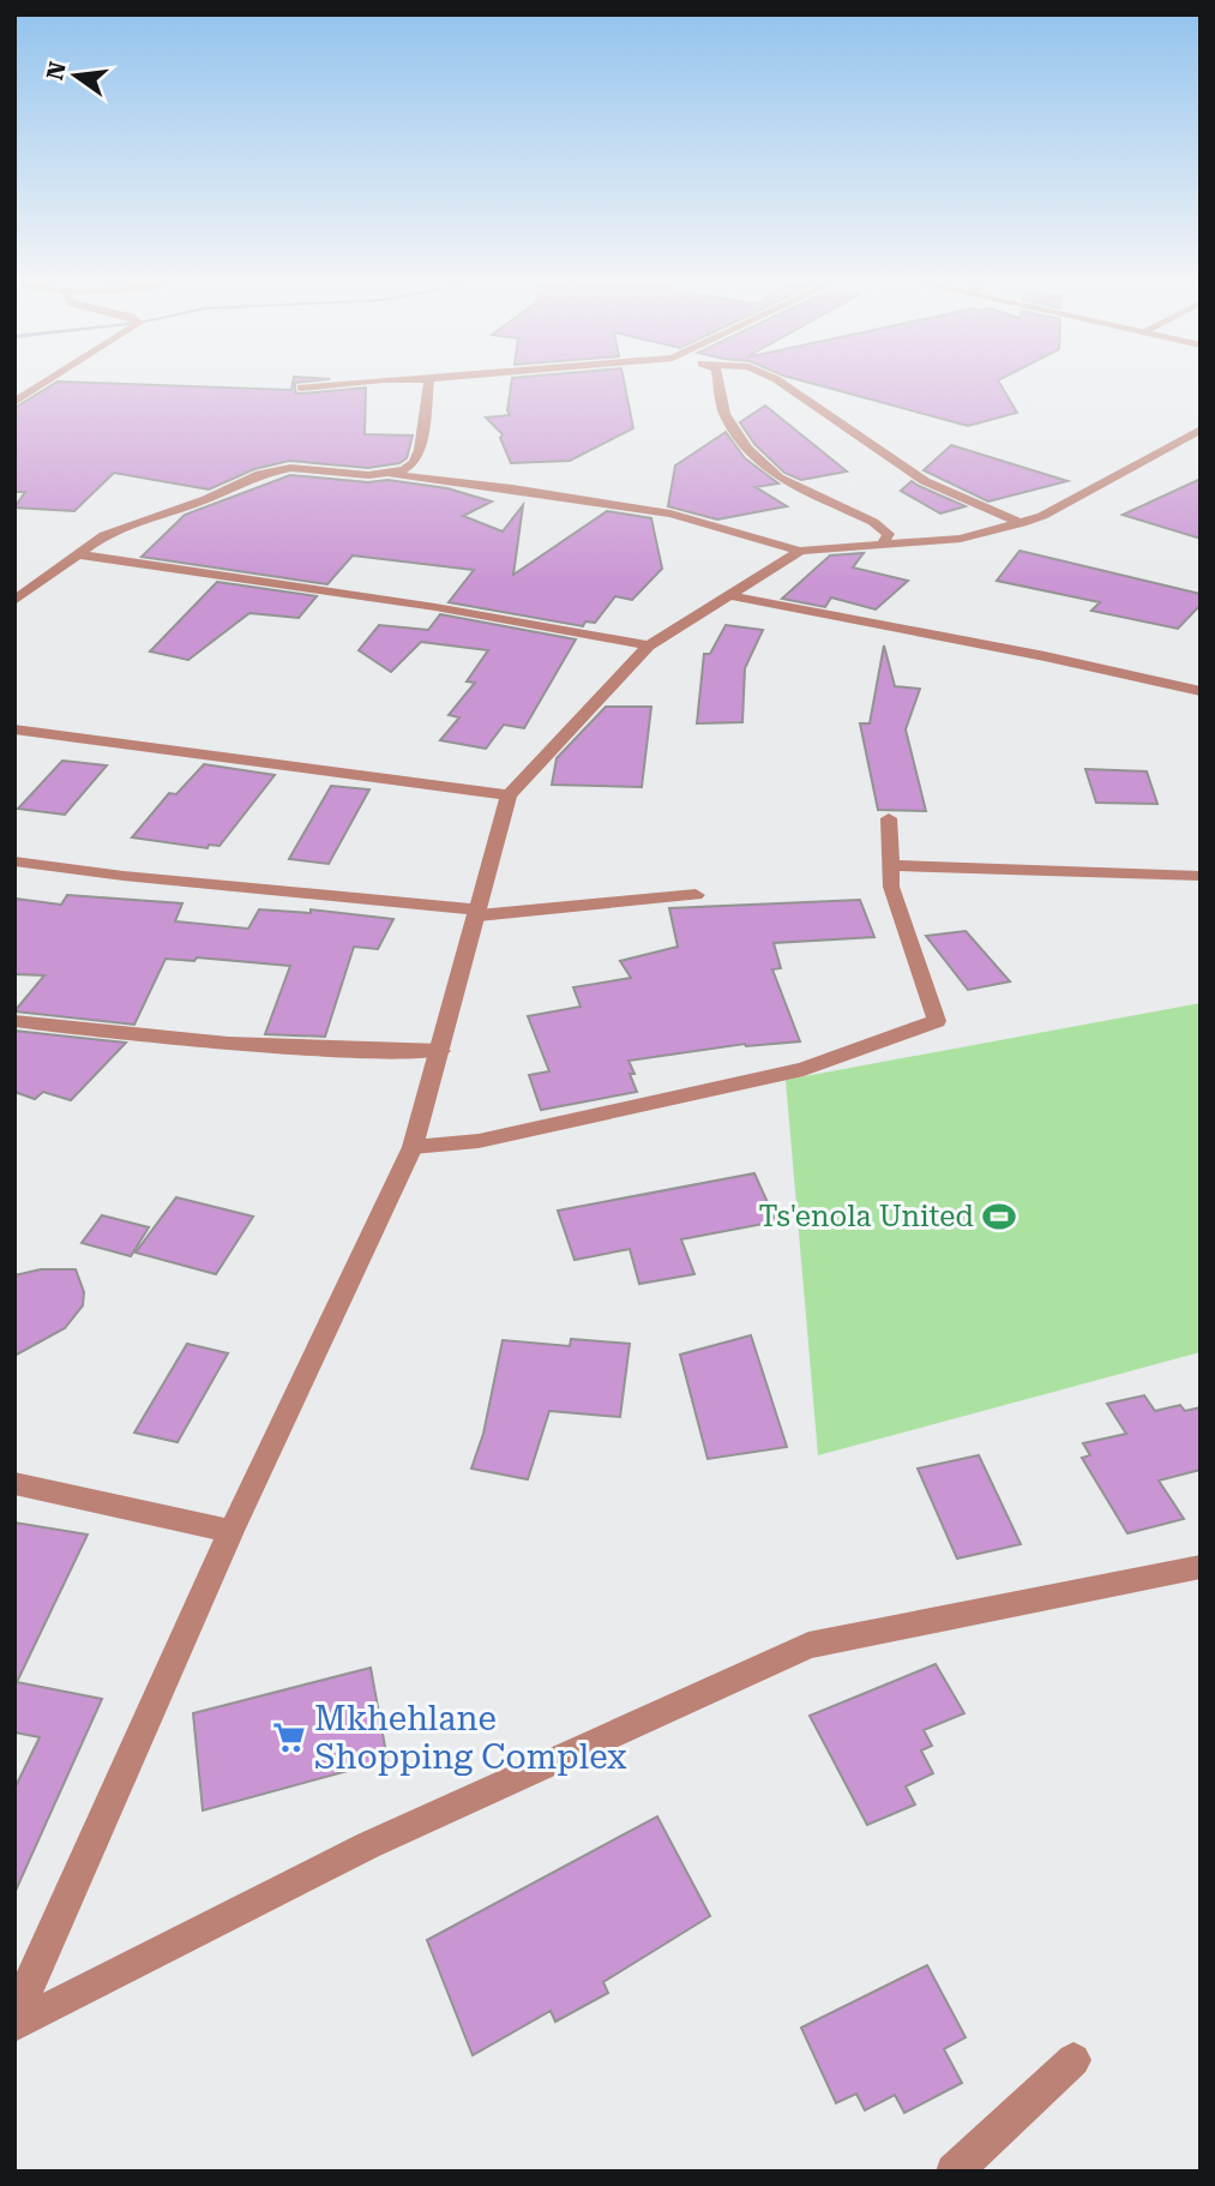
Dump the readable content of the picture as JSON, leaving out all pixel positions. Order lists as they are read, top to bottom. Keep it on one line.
{"places":{"sports":["Ts'enola United"],"supermarket":["Mkhehlane Shopping Complex"]},"north":"left"}
